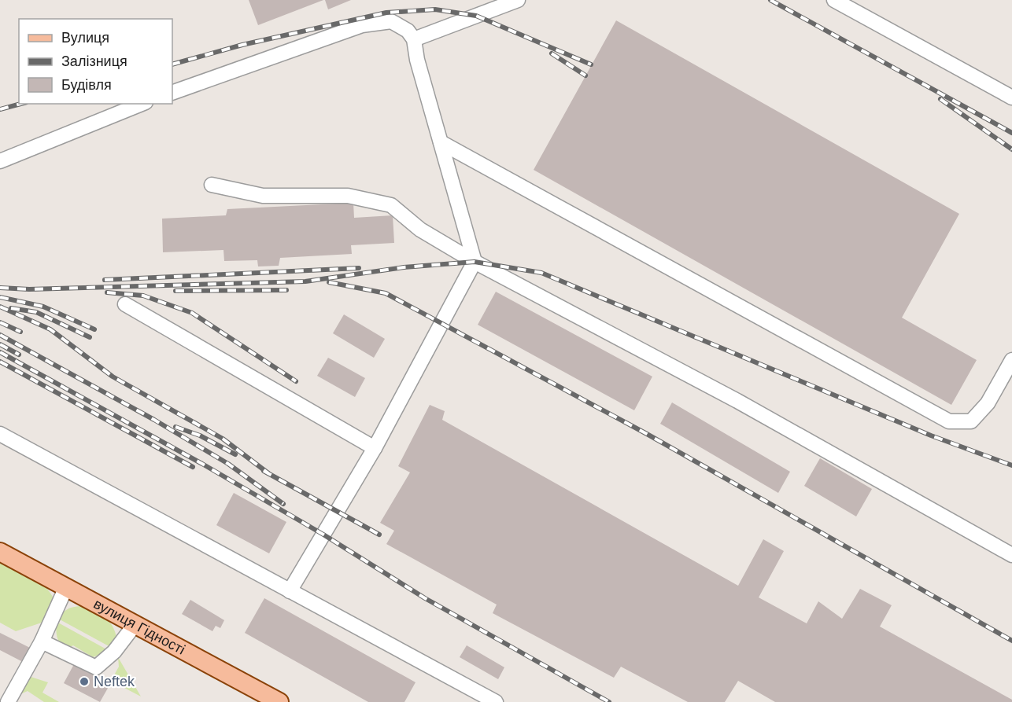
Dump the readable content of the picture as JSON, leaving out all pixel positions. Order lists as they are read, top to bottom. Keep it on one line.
{"streets":{"main road":["вулиця Гідності"]},"places":["Neftek"],"legend":["Вулиця","Залізниця","Будівля"]}
